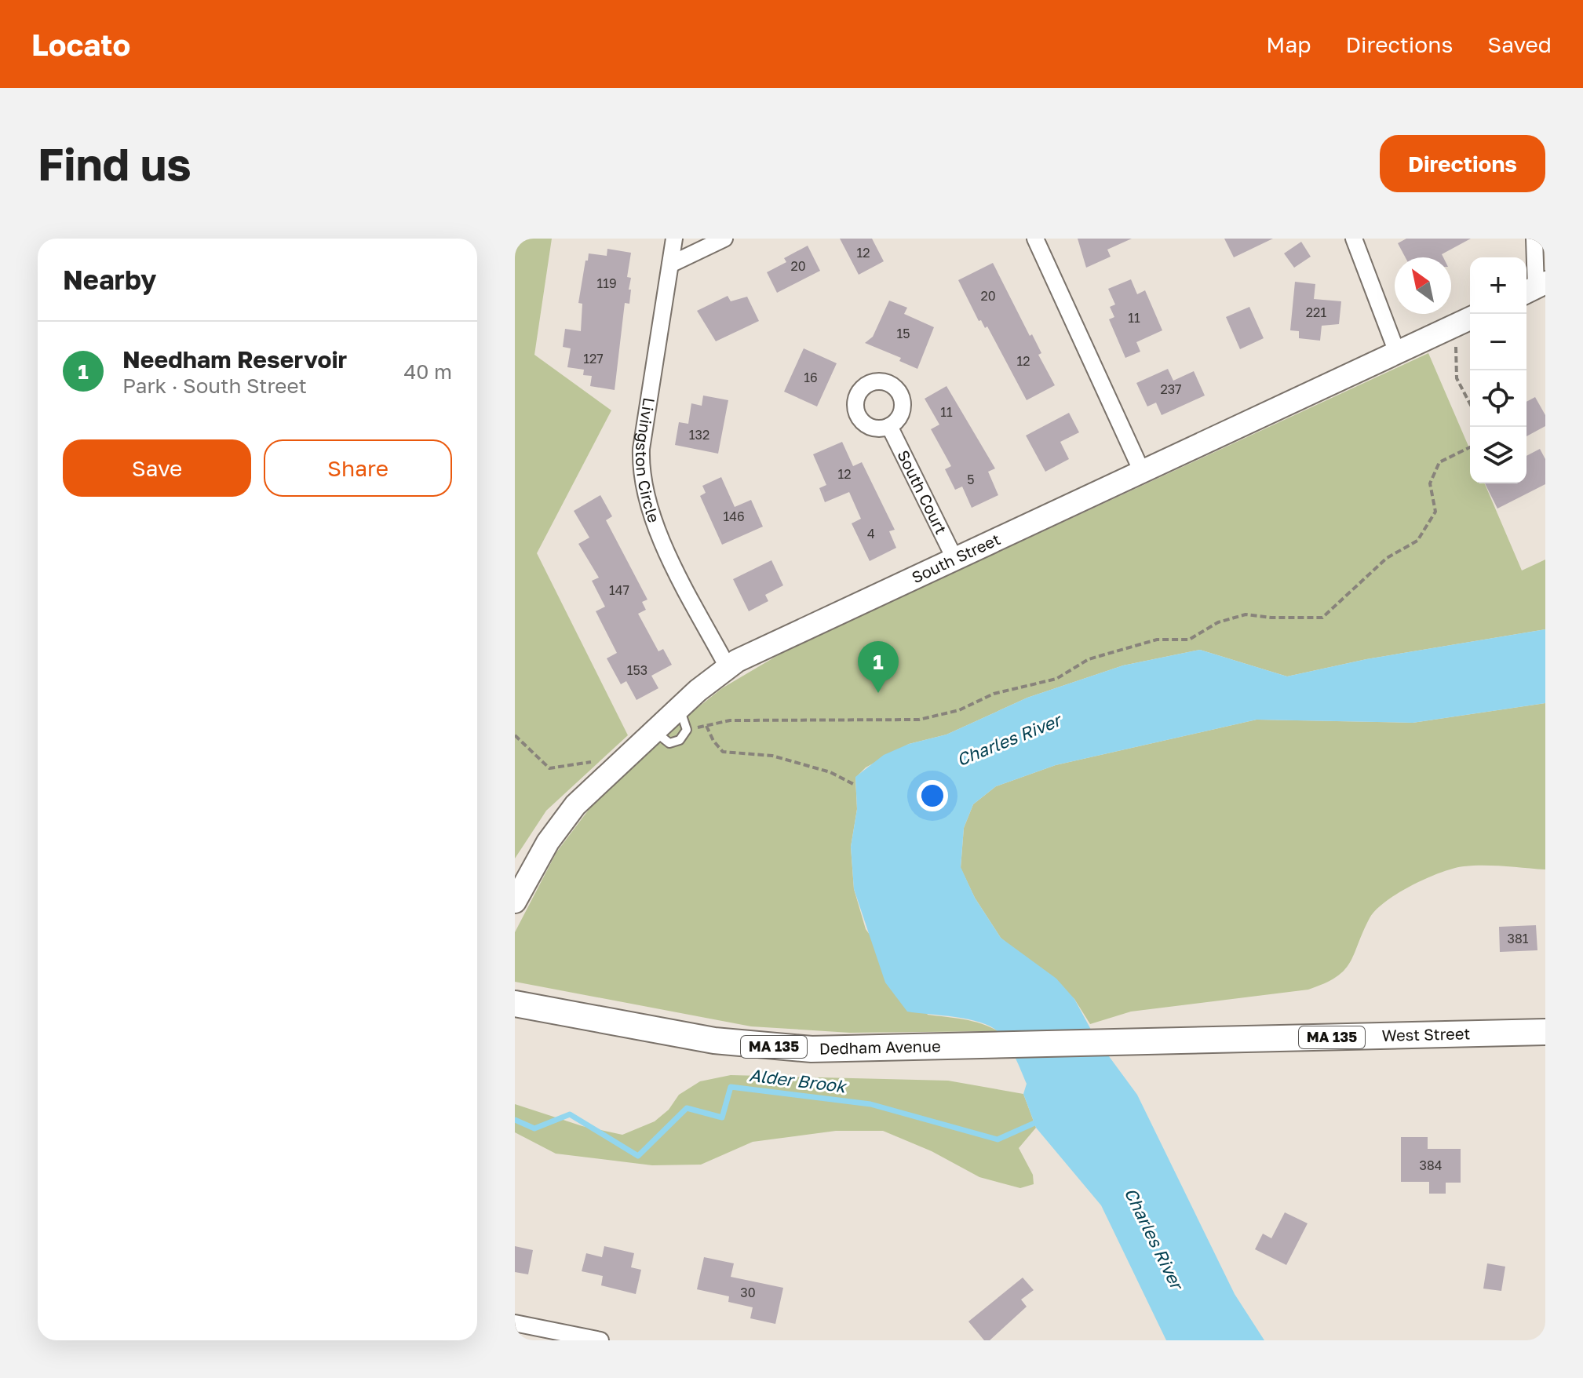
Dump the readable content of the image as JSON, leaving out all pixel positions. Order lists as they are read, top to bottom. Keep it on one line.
{"streets":{"main road":["West Street","MA 135","Dedham Avenue"],"street":["Livingston Circle","South Court","South Street"]},"crossings":[["Livingston Circle","South Street"],["South Court","South Street"],["West Street","Dedham Avenue"]],"water":["Charles River","Alder Brook"],"house_numbers":["12","20","119","20","221","11","15","127","12","16","237","11","132","12","5","146","4","147","153","381","384","30"],"north":"top left","page":{"header":"Locato","nav":["Map","Directions","Saved"],"buttons":["Directions",["Save","Share"]],"title":"Find us","heading":"Nearby","map_buttons":["+","−"],"list":[{"mark":"1","name":"Needham Reservoir","note":"Park · South Street","value":"40 m"}],"pins":"1"}}
